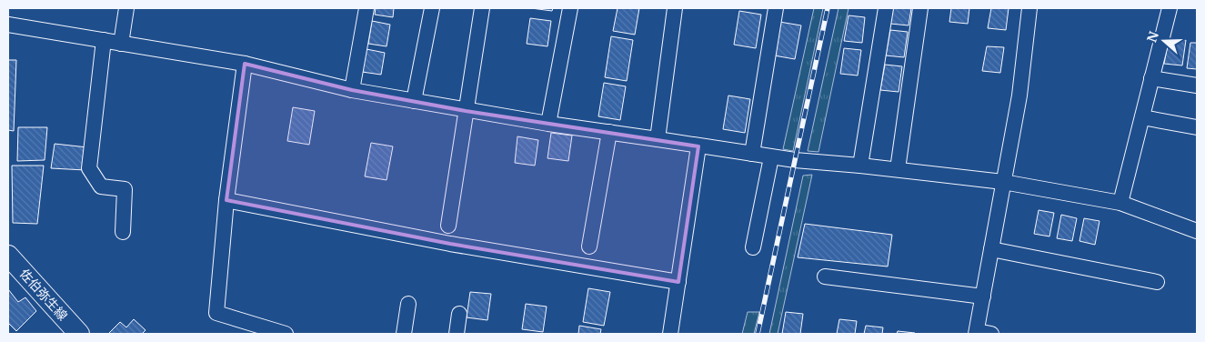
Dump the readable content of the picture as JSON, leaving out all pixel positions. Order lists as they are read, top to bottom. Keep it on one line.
{"streets":{"main road":["佐伯弥生線"]},"north":"left"}
